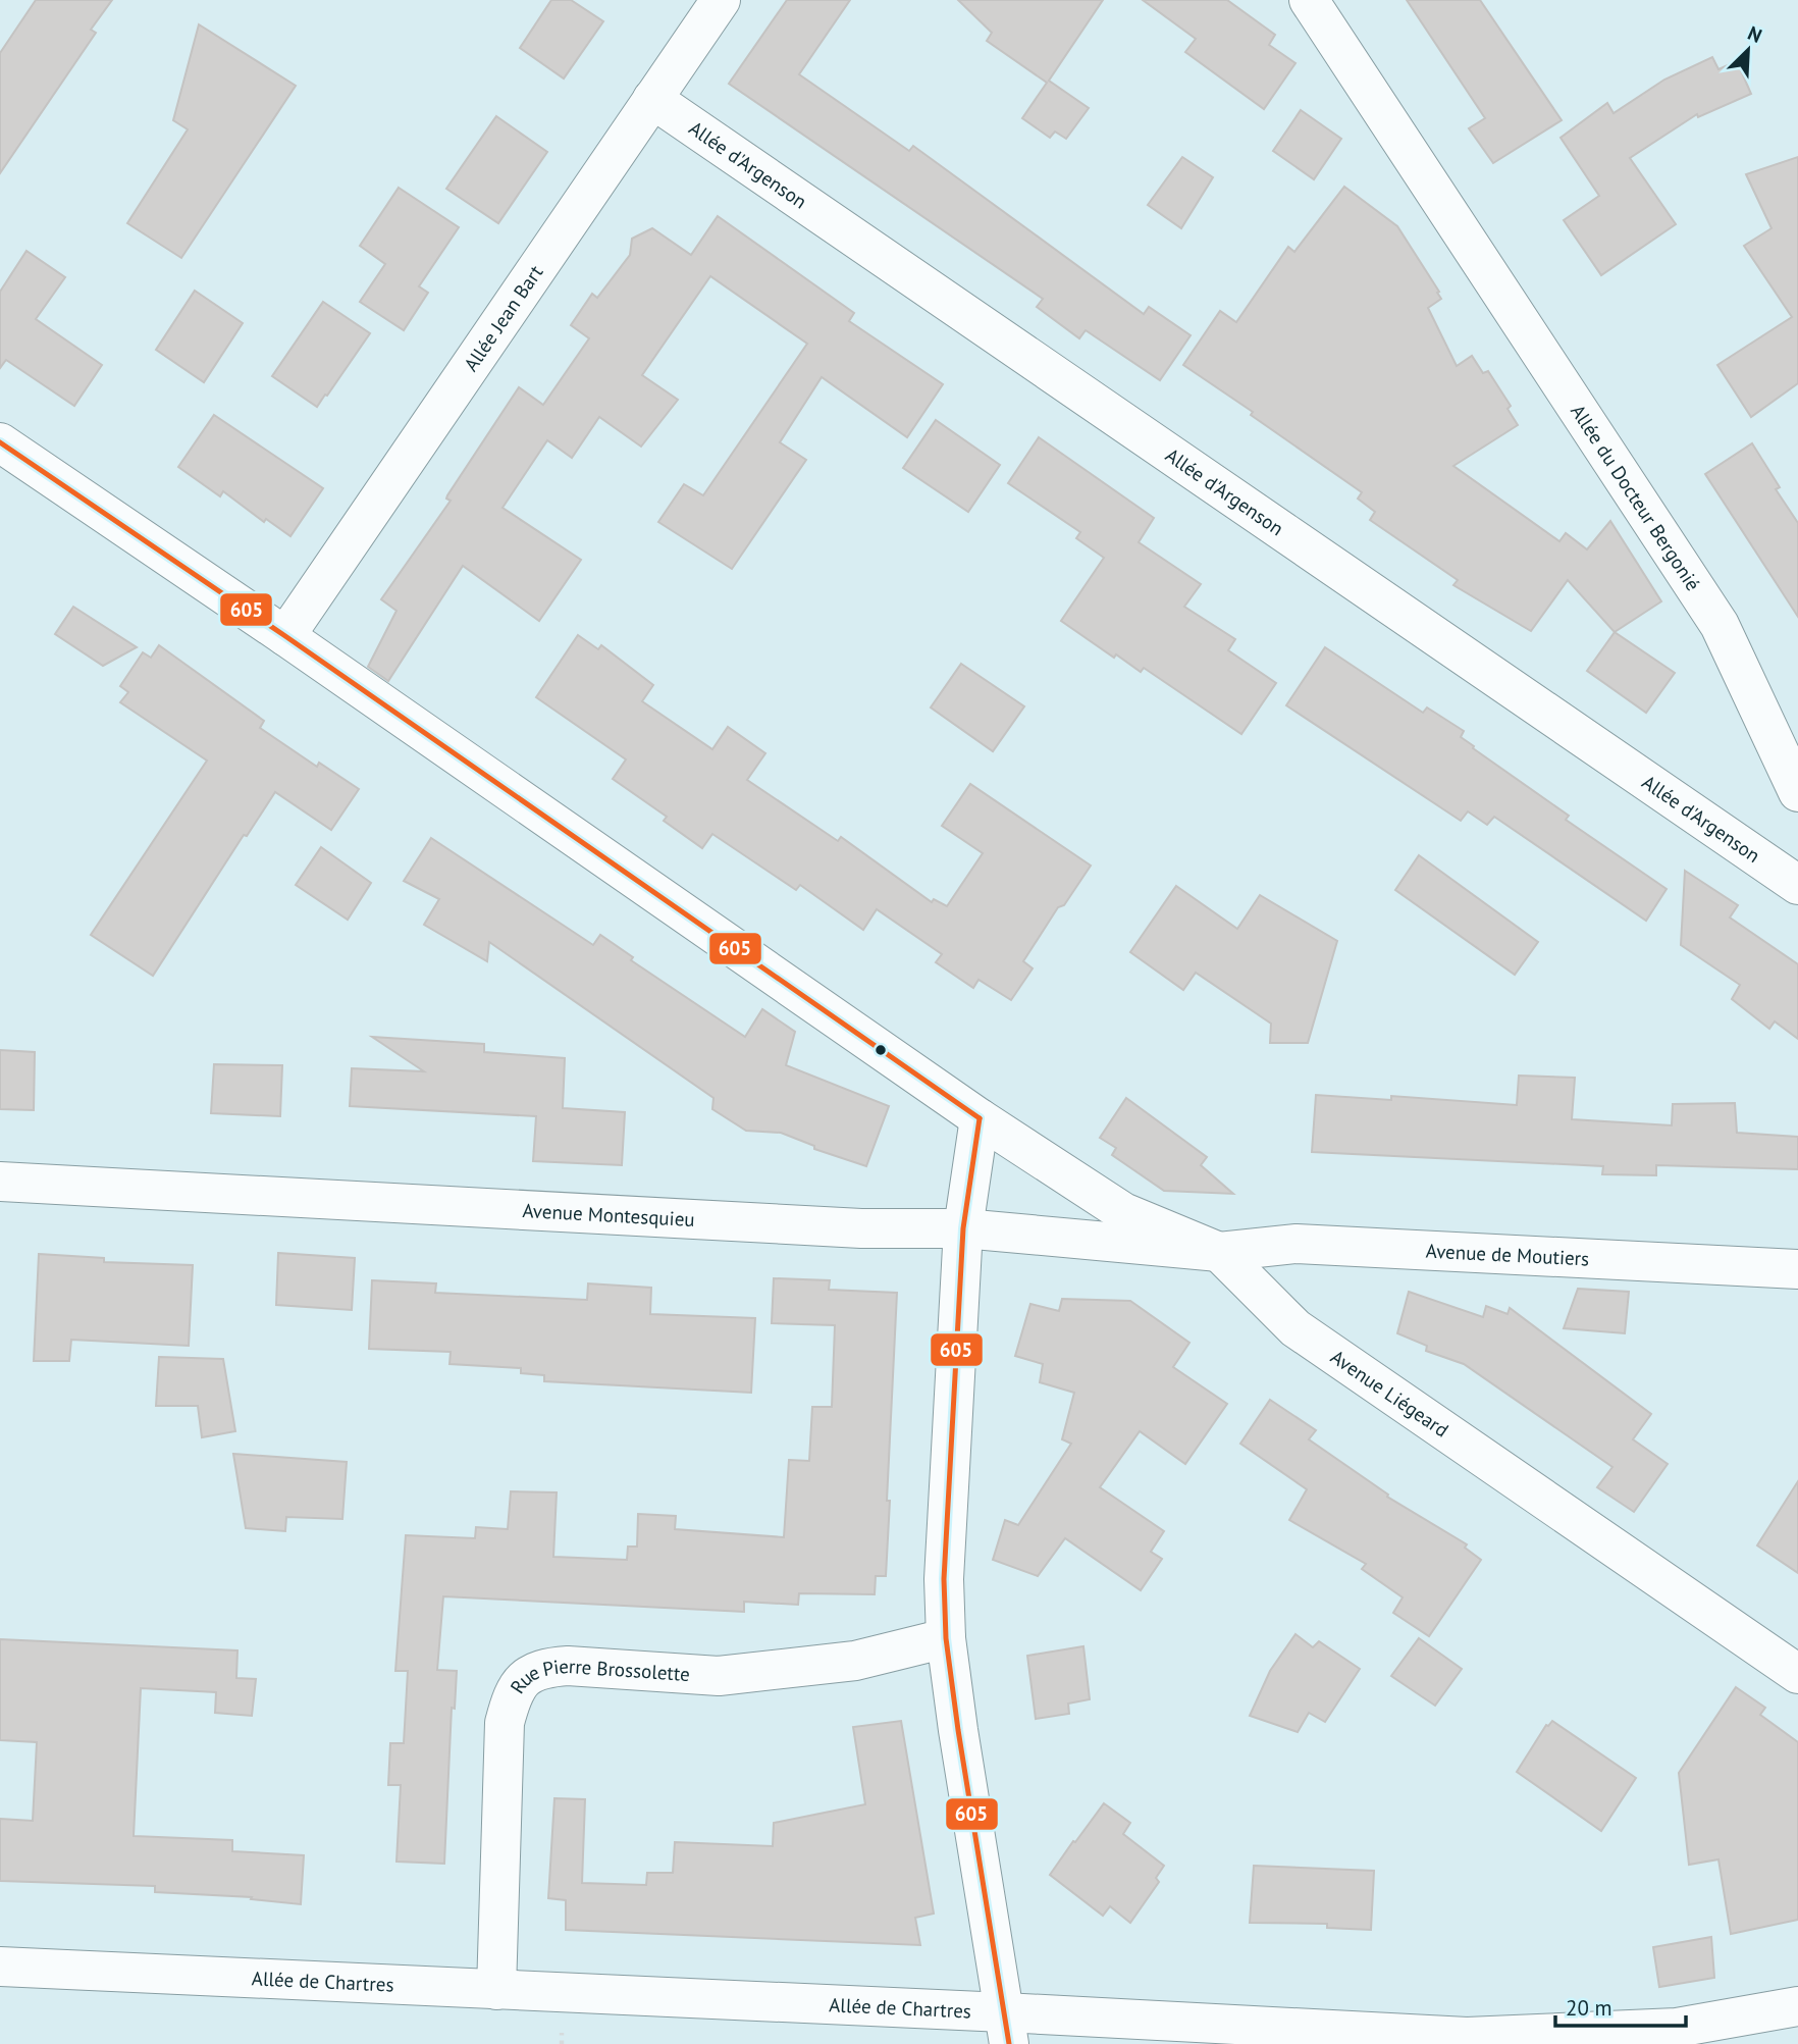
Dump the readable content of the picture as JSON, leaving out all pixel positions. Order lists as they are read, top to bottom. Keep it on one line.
{"streets":{"street":["Allée d'Argenson","Allée Jean Bart","Allée du Docteur Bergonié","Avenue Montesquieu","Avenue de Moutiers","Avenue Liégeard","Rue Pierre Brossolette","Allée de Chartres"]},"crossings":[["Allée d'Argenson","Allée Jean Bart"],["Allée Jean Bart","Avenue Liégeard"],["Avenue Montesquieu","Avenue de Moutiers"],["Avenue Montesquieu","Avenue Liégeard"],["Avenue de Moutiers","Avenue Liégeard"],["Rue Pierre Brossolette","Allée de Chartres"]],"lines":["transit line 605"],"scale_bar":"20 m","north":"top right"}
